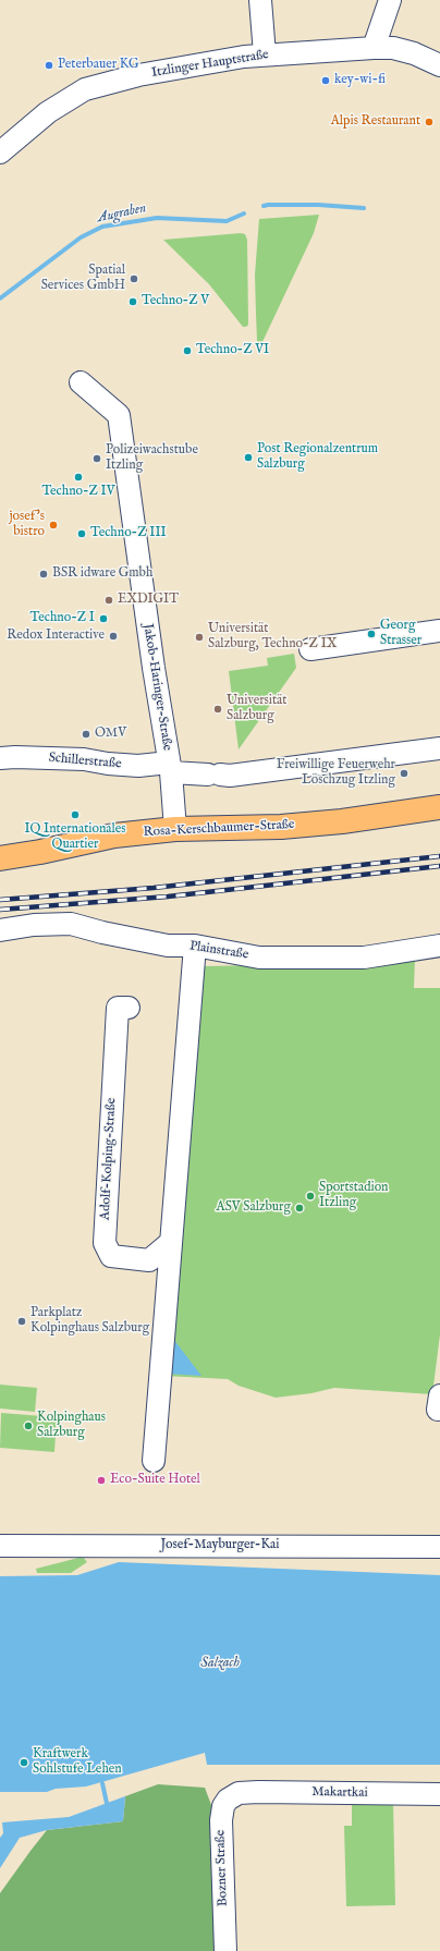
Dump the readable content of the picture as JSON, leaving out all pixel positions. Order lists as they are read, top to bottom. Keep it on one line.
{"streets":{"main road":["Rosa-Kerschbaumer-Straße"],"street":["Itzlinger Hauptstraße","Jakob-Haringer-Straße","Schillerstraße","Plainstraße","Adolf-Kolping-Straße","Josef-Mayburger-Kai","Makartkai","Bozner Straße"]},"crossings":[["Jakob-Haringer-Straße","Schillerstraße"],["Jakob-Haringer-Straße","Rosa-Kerschbaumer-Straße"],["Makartkai","Bozner Straße"]],"water":["Augraben","Salzach"],"places":["Peterbauer KG","key-wi-fi","Alpis Restaurant","Spatial Services GmbH","Techno-Z V","Techno-Z VI","Post Regionalzentrum Salzburg","Polizeiwachstube Itzling","Techno-Z IV","josef's bistro","Techno-Z III","BSR idware Gmbh","EXDIGIT","Techno-Z I","Georg Strasser","Redox Interactive","Universität Salzburg, Techno-Z IX","Universität Salzburg","OMV","Freiwillige Feuerwehr Löschzug Itzling","IQ Internationales Quartier","Sportstadion Itzling","ASV Salzburg","Parkplatz Kolpinghaus Salzburg","Kolpinghaus Salzburg","Eco-Suite Hotel","Kraftwerk Sohlstufe Lehen"]}
